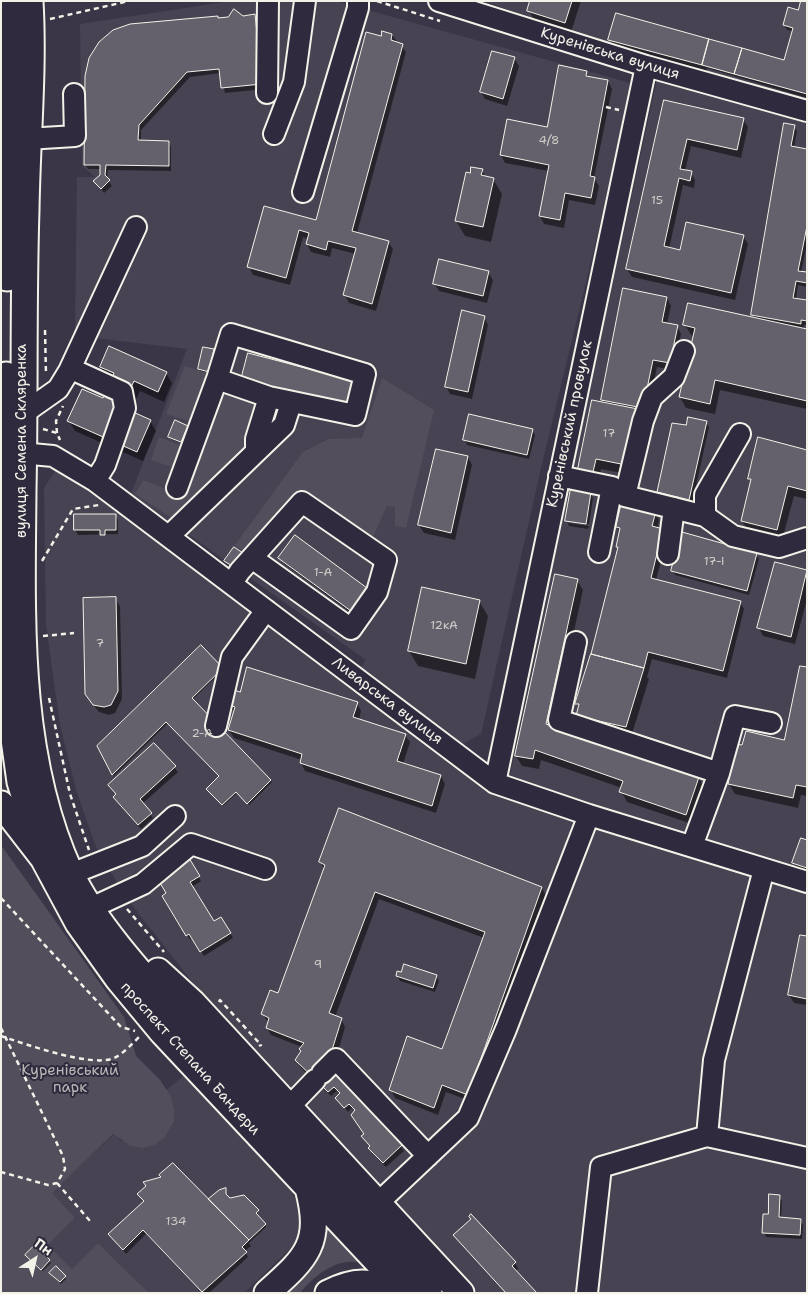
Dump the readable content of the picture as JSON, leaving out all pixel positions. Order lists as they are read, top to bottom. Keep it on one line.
{"streets":{"main road":["вулиця Семена Скляренка","проспект Степана Бандери"],"street":["Куренівська вулиця","Куренівський провулок","Ливарська вулиця"]},"crossings":[["Куренівська вулиця","Куренівський провулок"],["Куренівський провулок","Ливарська вулиця"],["вулиця Семена Скляренка","Ливарська вулиця"],["вулиця Семена Скляренка","проспект Степана Бандери"]],"parks":["Куренівський парк"],"house_numbers":["4/8","15","17","17-і","1-А","12кА","7","2-А","9","134"],"north":"top right"}
